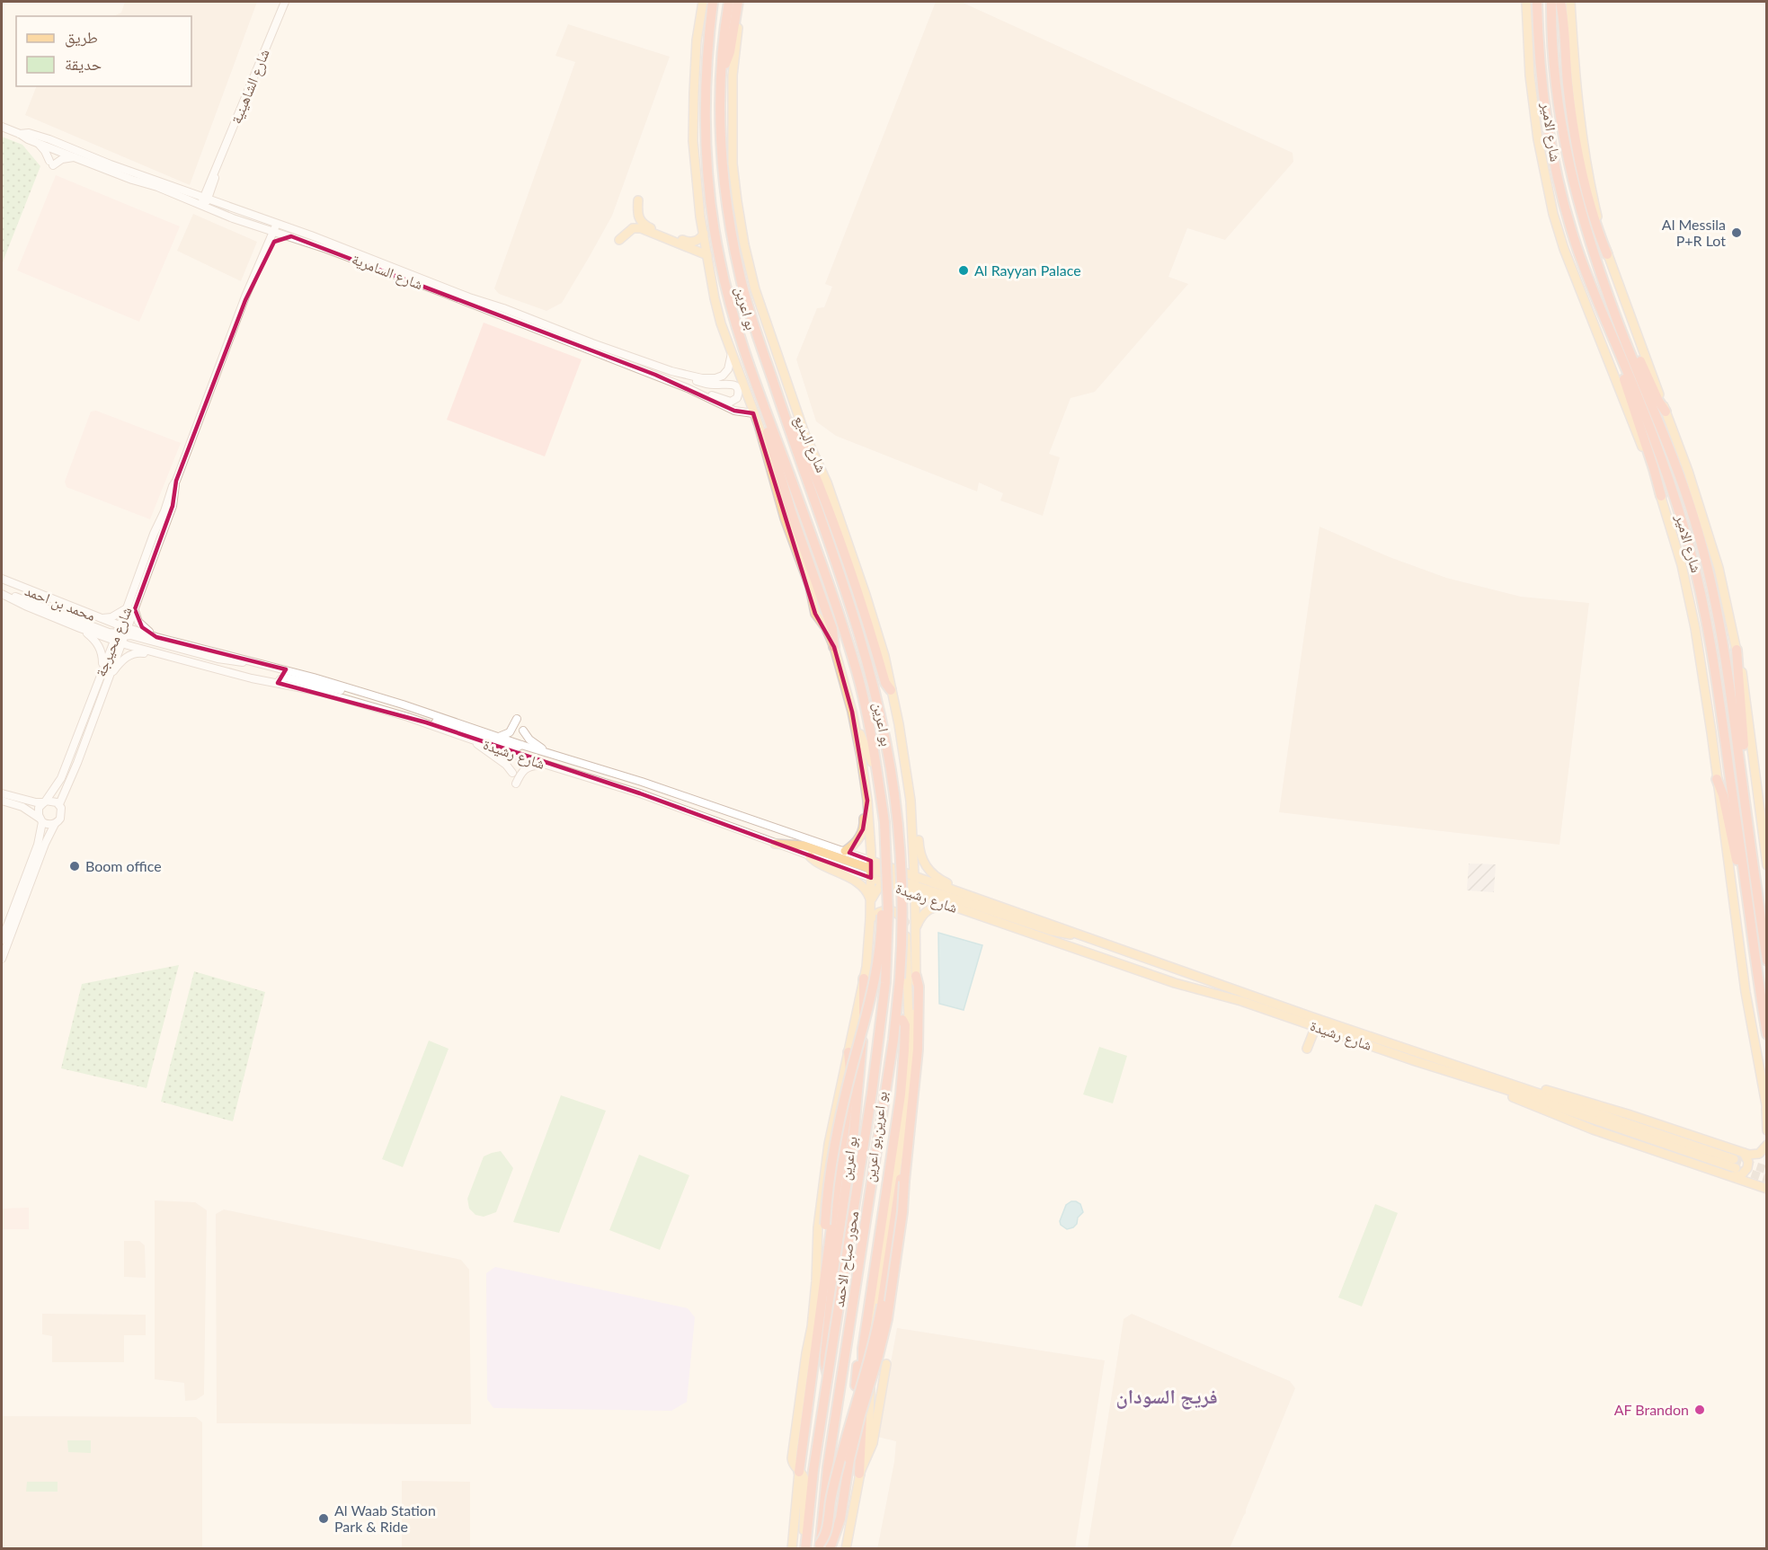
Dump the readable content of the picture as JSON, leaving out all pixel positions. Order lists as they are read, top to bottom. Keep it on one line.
{"streets":{"highway":["شارع الامير","بو اعرين","بو اعرين,بو اعرين","محور صباح الاحمد"],"main road":["شارع البديع","شارع رشيدة"],"street":["شارع الشاهينية","شارع السامرية","محمد بن احمد","شارع محيرجة"]},"crossings":[["شارع الشاهينية","شارع السامرية"],["شارع السامرية","شارع محيرجة"],["بو اعرين","شارع رشيدة"],["بو اعرين","بو اعرين,بو اعرين"],["بو اعرين","محور صباح الاحمد"],["شارع البديع","شارع رشيدة"],["محمد بن احمد","شارع محيرجة"],["محمد بن احمد","شارع رشيدة"],["شارع محيرجة","شارع رشيدة"]],"districts":["فريج السودان"],"places":["Al Messila P+R Lot","Al Rayyan Palace","Boom office","AF Brandon","Al Waab Station Park & Ride"],"legend":["طريق","حديقة"]}
